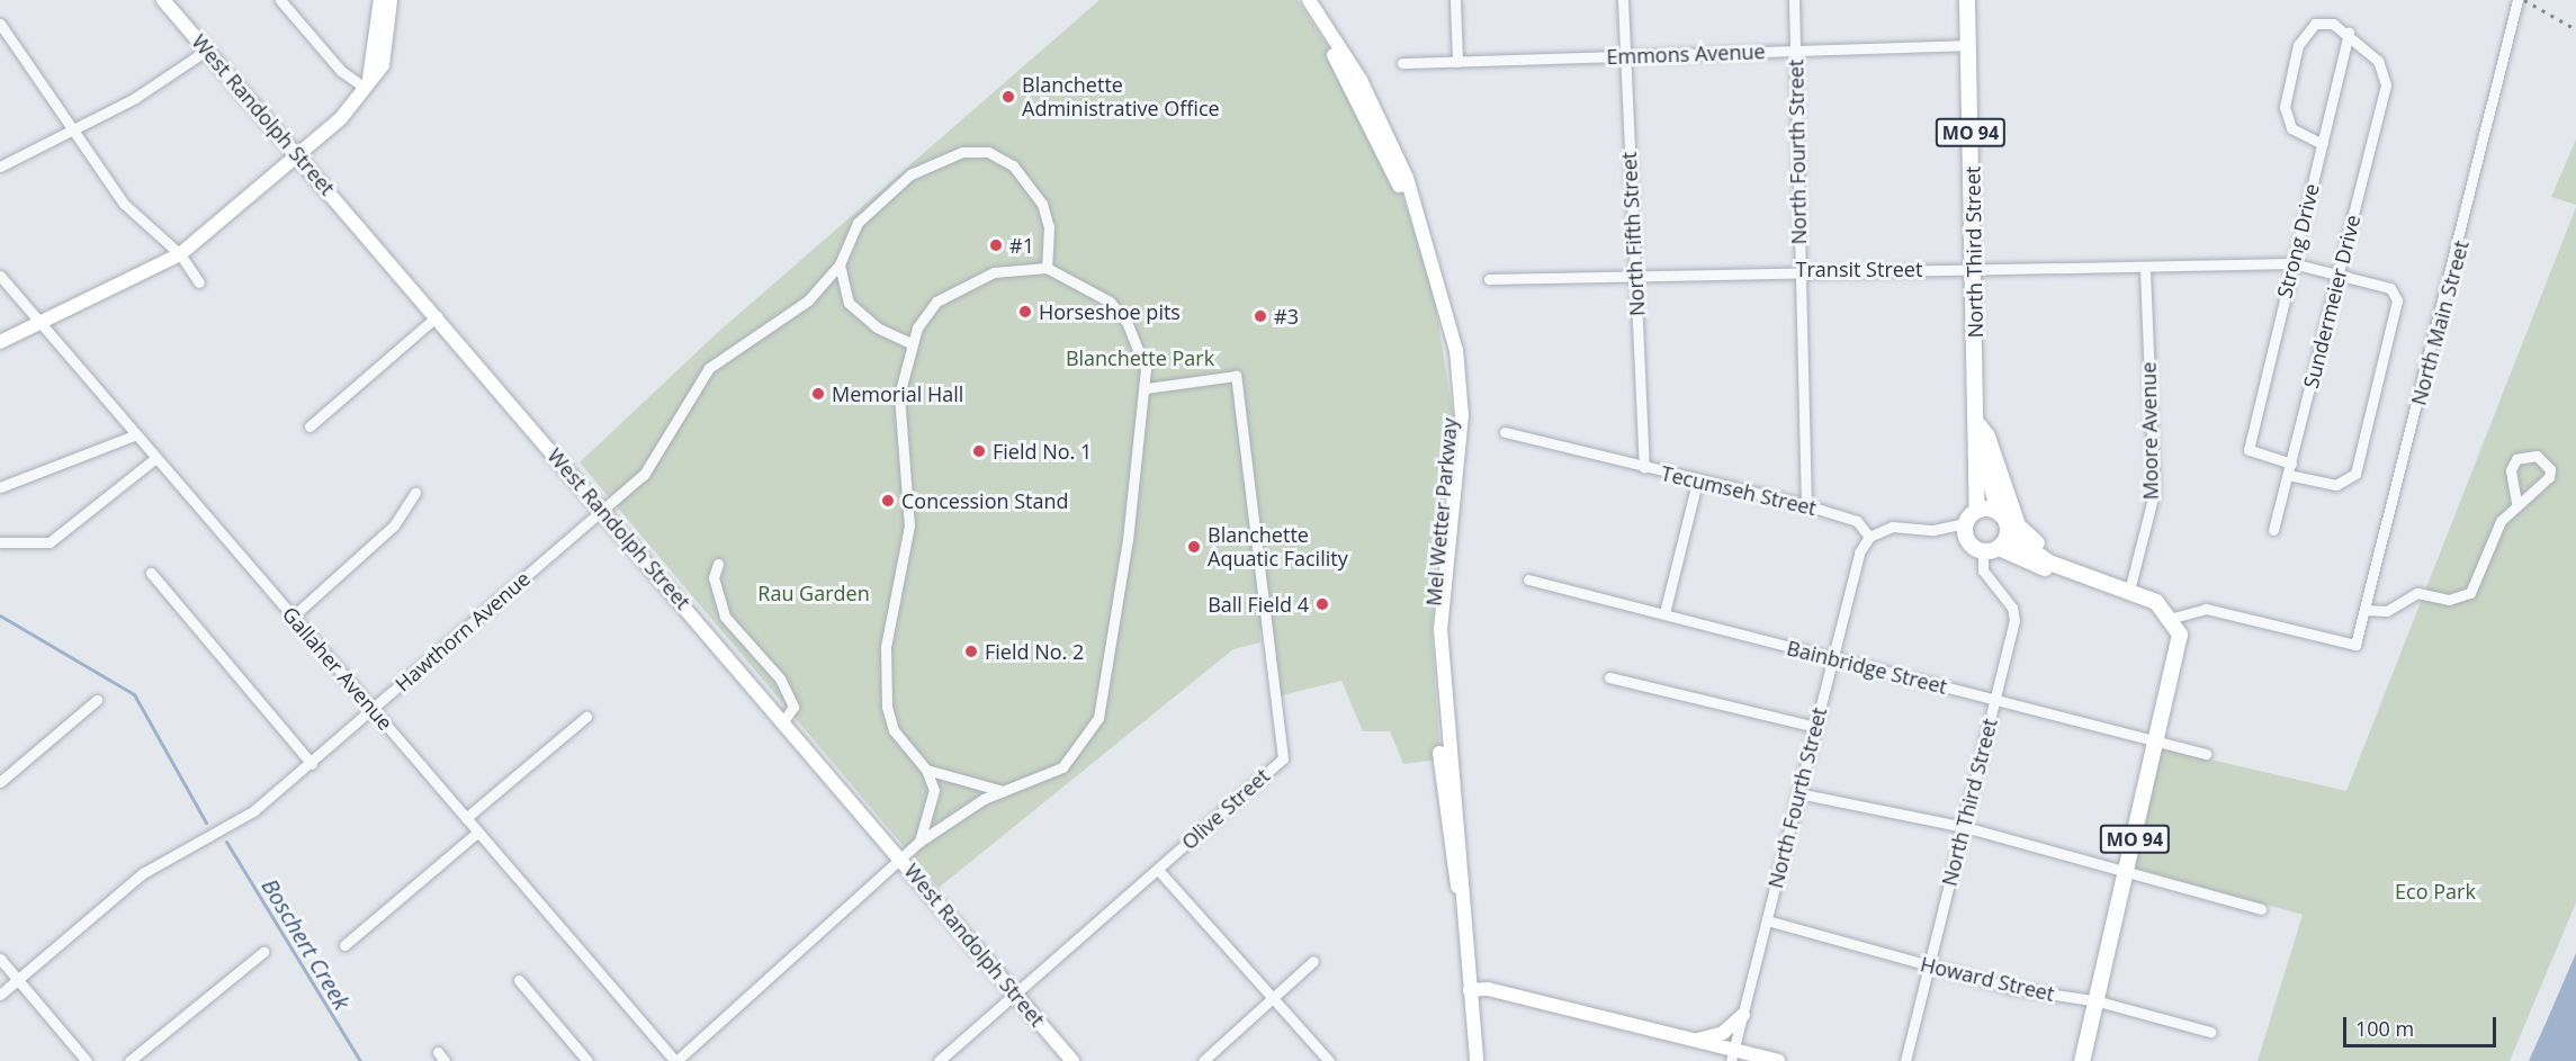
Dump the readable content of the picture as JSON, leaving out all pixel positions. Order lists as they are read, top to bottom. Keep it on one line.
{"streets":{"main road":["MO 94","North Third Street"],"street":["Emmons Avenue","West Randolph Street","North Fourth Street","North Fifth Street","Strong Drive","Transit Street","Sundermeier Drive","North Main Street","Moore Avenue","Tecumseh Street","Mel Wetter Parkway","Hawthorn Avenue","Bainbridge Street","Gallaher Avenue","Olive Street","Howard Street"]},"crossings":[["Emmons Avenue","North Fourth Street"],["Emmons Avenue","North Fifth Street"],["Emmons Avenue","North Third Street"],["West Randolph Street","Hawthorn Avenue"],["West Randolph Street","Olive Street"],["MO 94","North Main Street"],["MO 94","Bainbridge Street"],["MO 94","Howard Street"],["North Fourth Street","Transit Street"],["North Fourth Street","Tecumseh Street"],["North Fourth Street","Bainbridge Street"],["North Fourth Street","Howard Street"],["North Fifth Street","Transit Street"],["North Fifth Street","Tecumseh Street"],["Strong Drive","Transit Street"],["Strong Drive","Sundermeier Drive"],["North Third Street","Transit Street"],["North Third Street","Bainbridge Street"],["North Third Street","Howard Street"],["Transit Street","Sundermeier Drive"],["Transit Street","Moore Avenue"],["Hawthorn Avenue","Gallaher Avenue"]],"water":["Boschert Creek"],"parks":["Blanchette Park","Rau Garden","Eco Park"],"places":["Blanchette Administrative Office","#1","Horseshoe pits","#3","Memorial Hall","Field No. 1","Concession Stand","Blanchette Aquatic Facility","Ball Field 4","Field No. 2"],"scale_bar":"100 m"}
